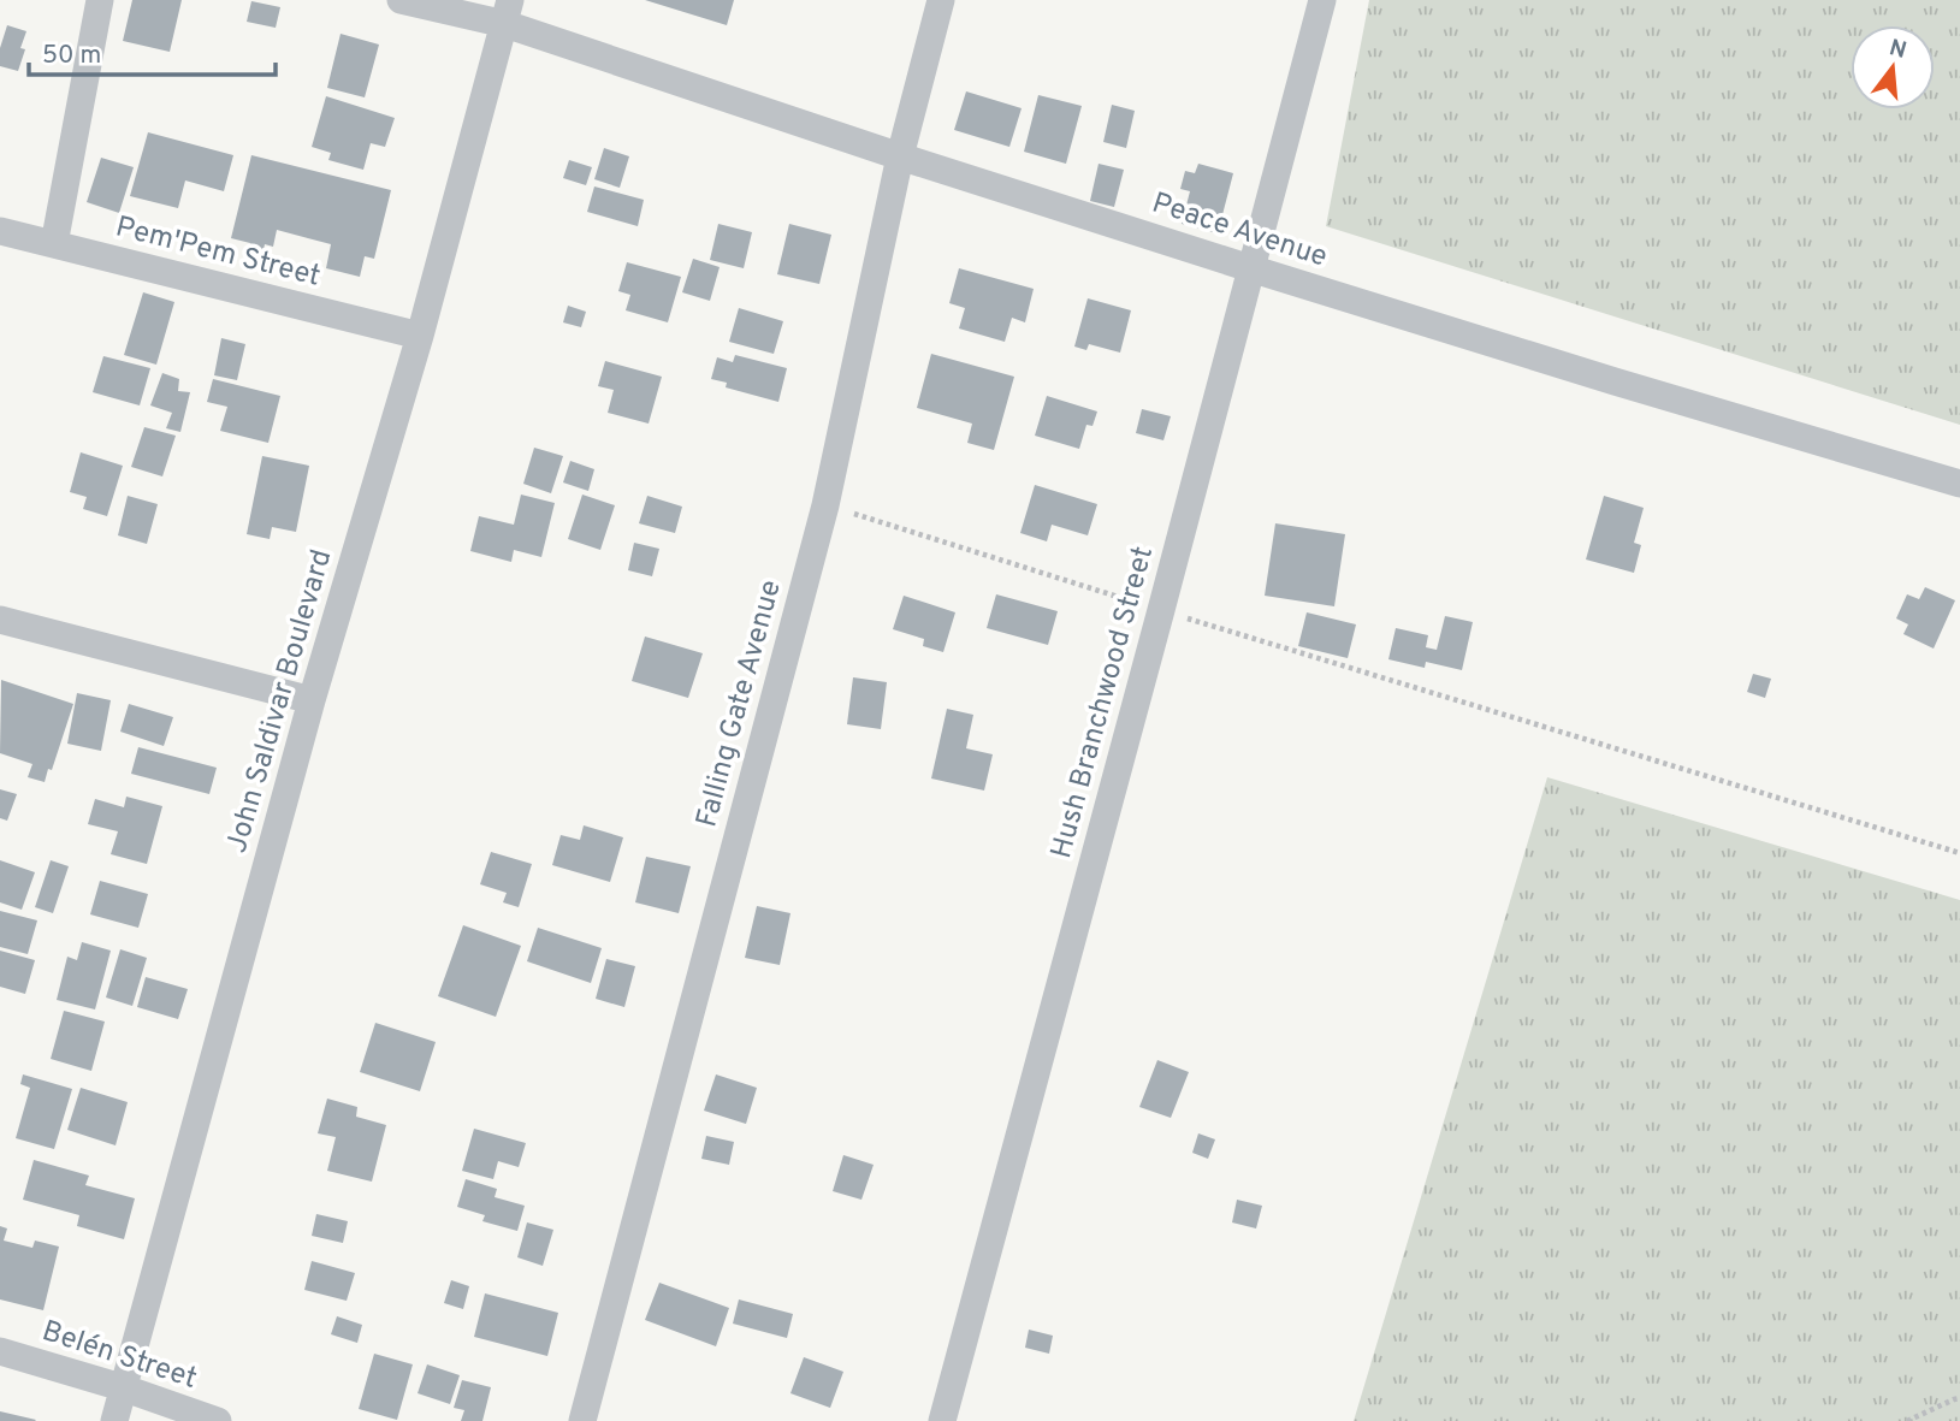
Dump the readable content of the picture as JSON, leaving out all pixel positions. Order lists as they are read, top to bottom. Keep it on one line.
{"streets":{"street":["Peace Avenue","Pem'Pem Street","John Saldivar Boulevard","Hush Branchwood Street","Falling Gate Avenue","Belén Street"]},"crossings":[["Peace Avenue","John Saldivar Boulevard"],["Peace Avenue","Hush Branchwood Street"],["Peace Avenue","Falling Gate Avenue"],["Pem'Pem Street","John Saldivar Boulevard"],["John Saldivar Boulevard","Belén Street"]],"scale_bar":"50 m","north":"top"}
